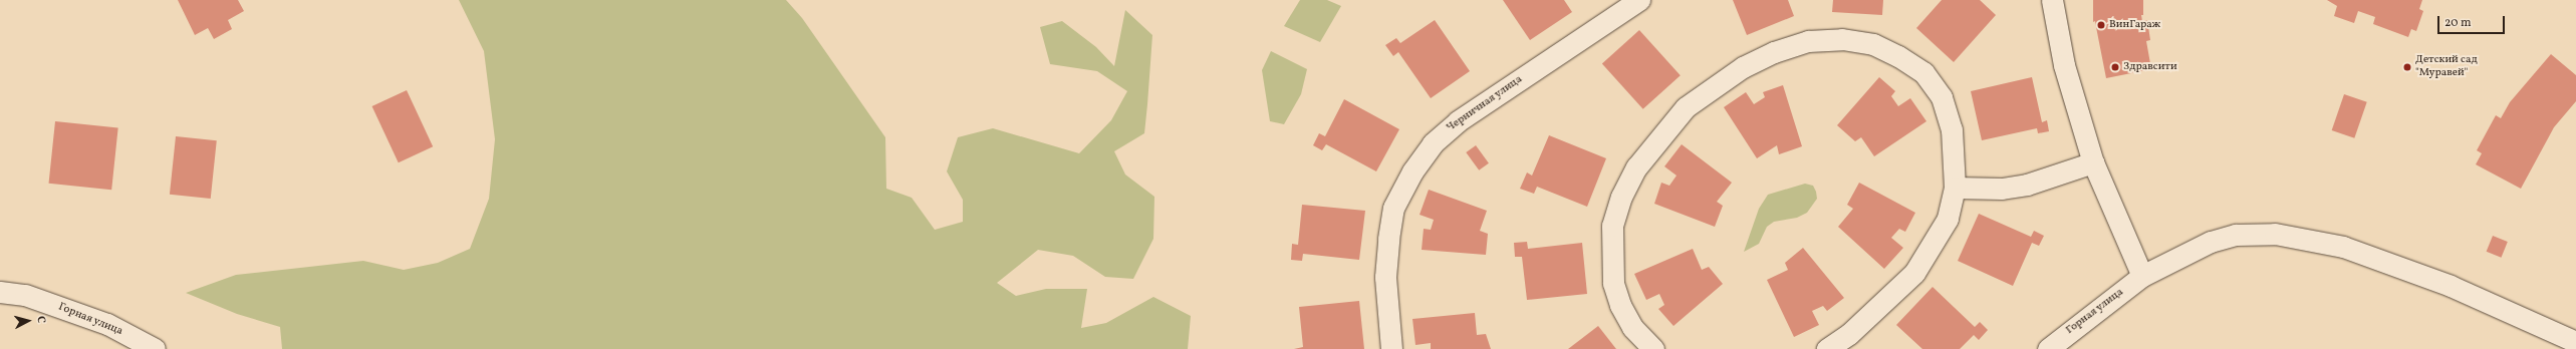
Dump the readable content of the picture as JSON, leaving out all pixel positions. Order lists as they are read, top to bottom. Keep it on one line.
{"streets":{"street":["Черничная улица","Горная улица"]},"places":["ВинГараж","Здравсити","Детский сад \"Муравей\""],"scale_bar":"20 m","north":"right"}
